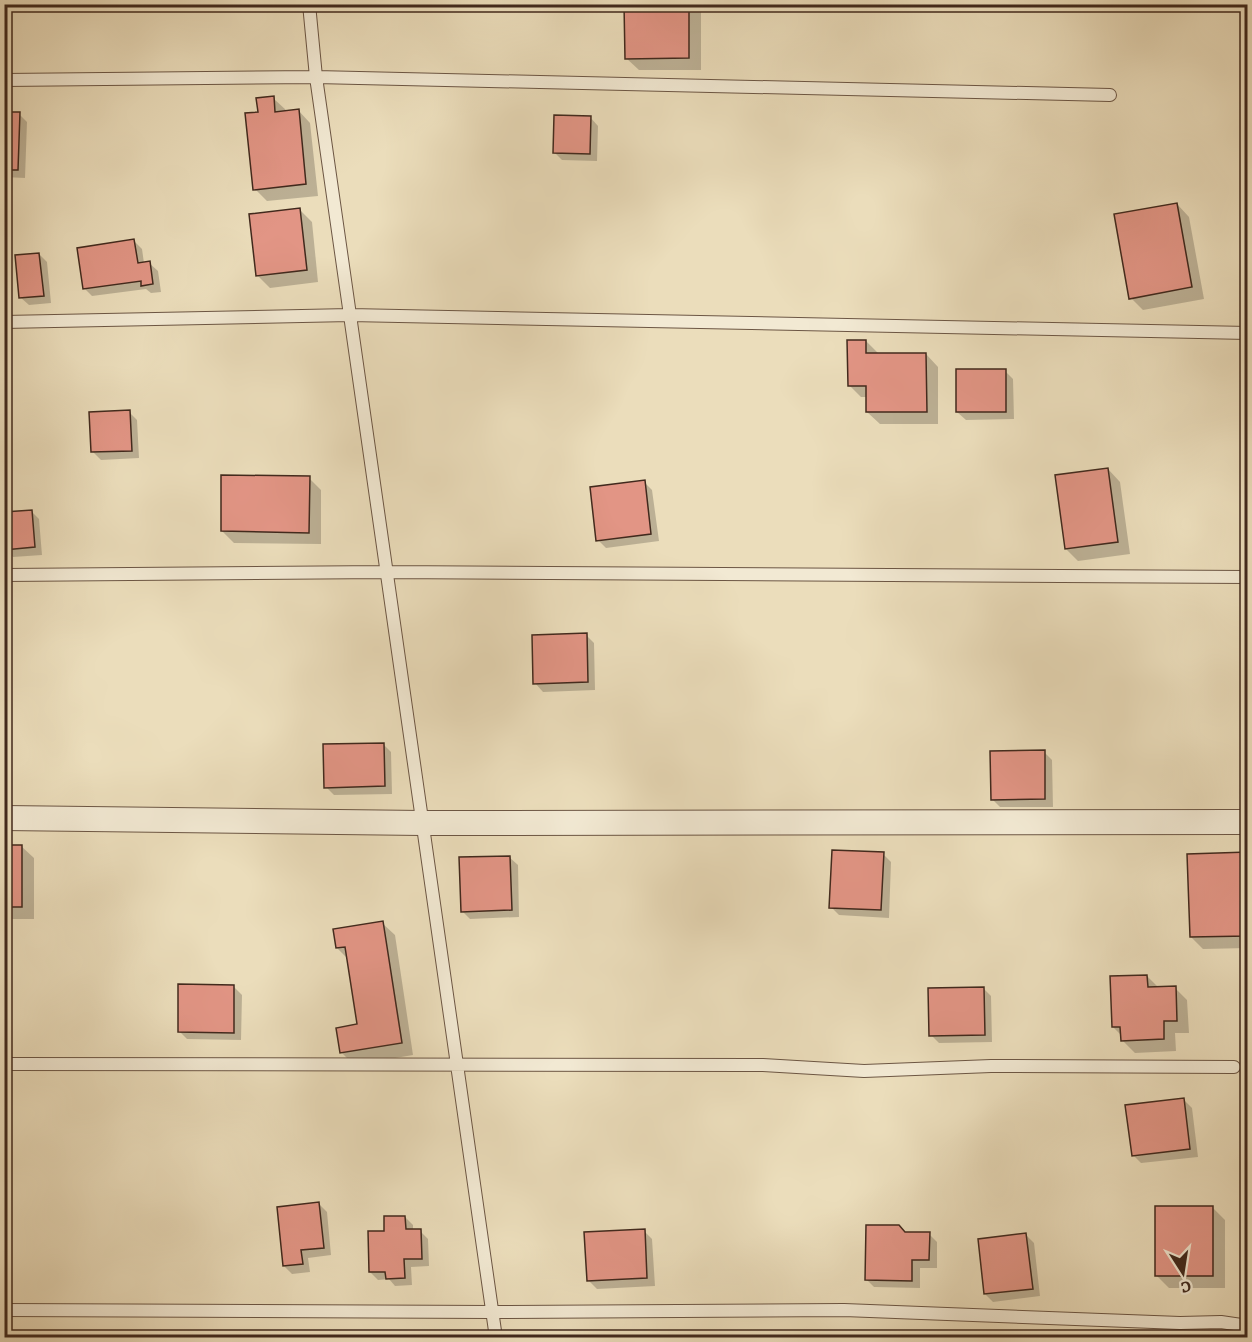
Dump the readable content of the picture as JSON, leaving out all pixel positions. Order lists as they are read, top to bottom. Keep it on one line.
{"north":"bottom"}
